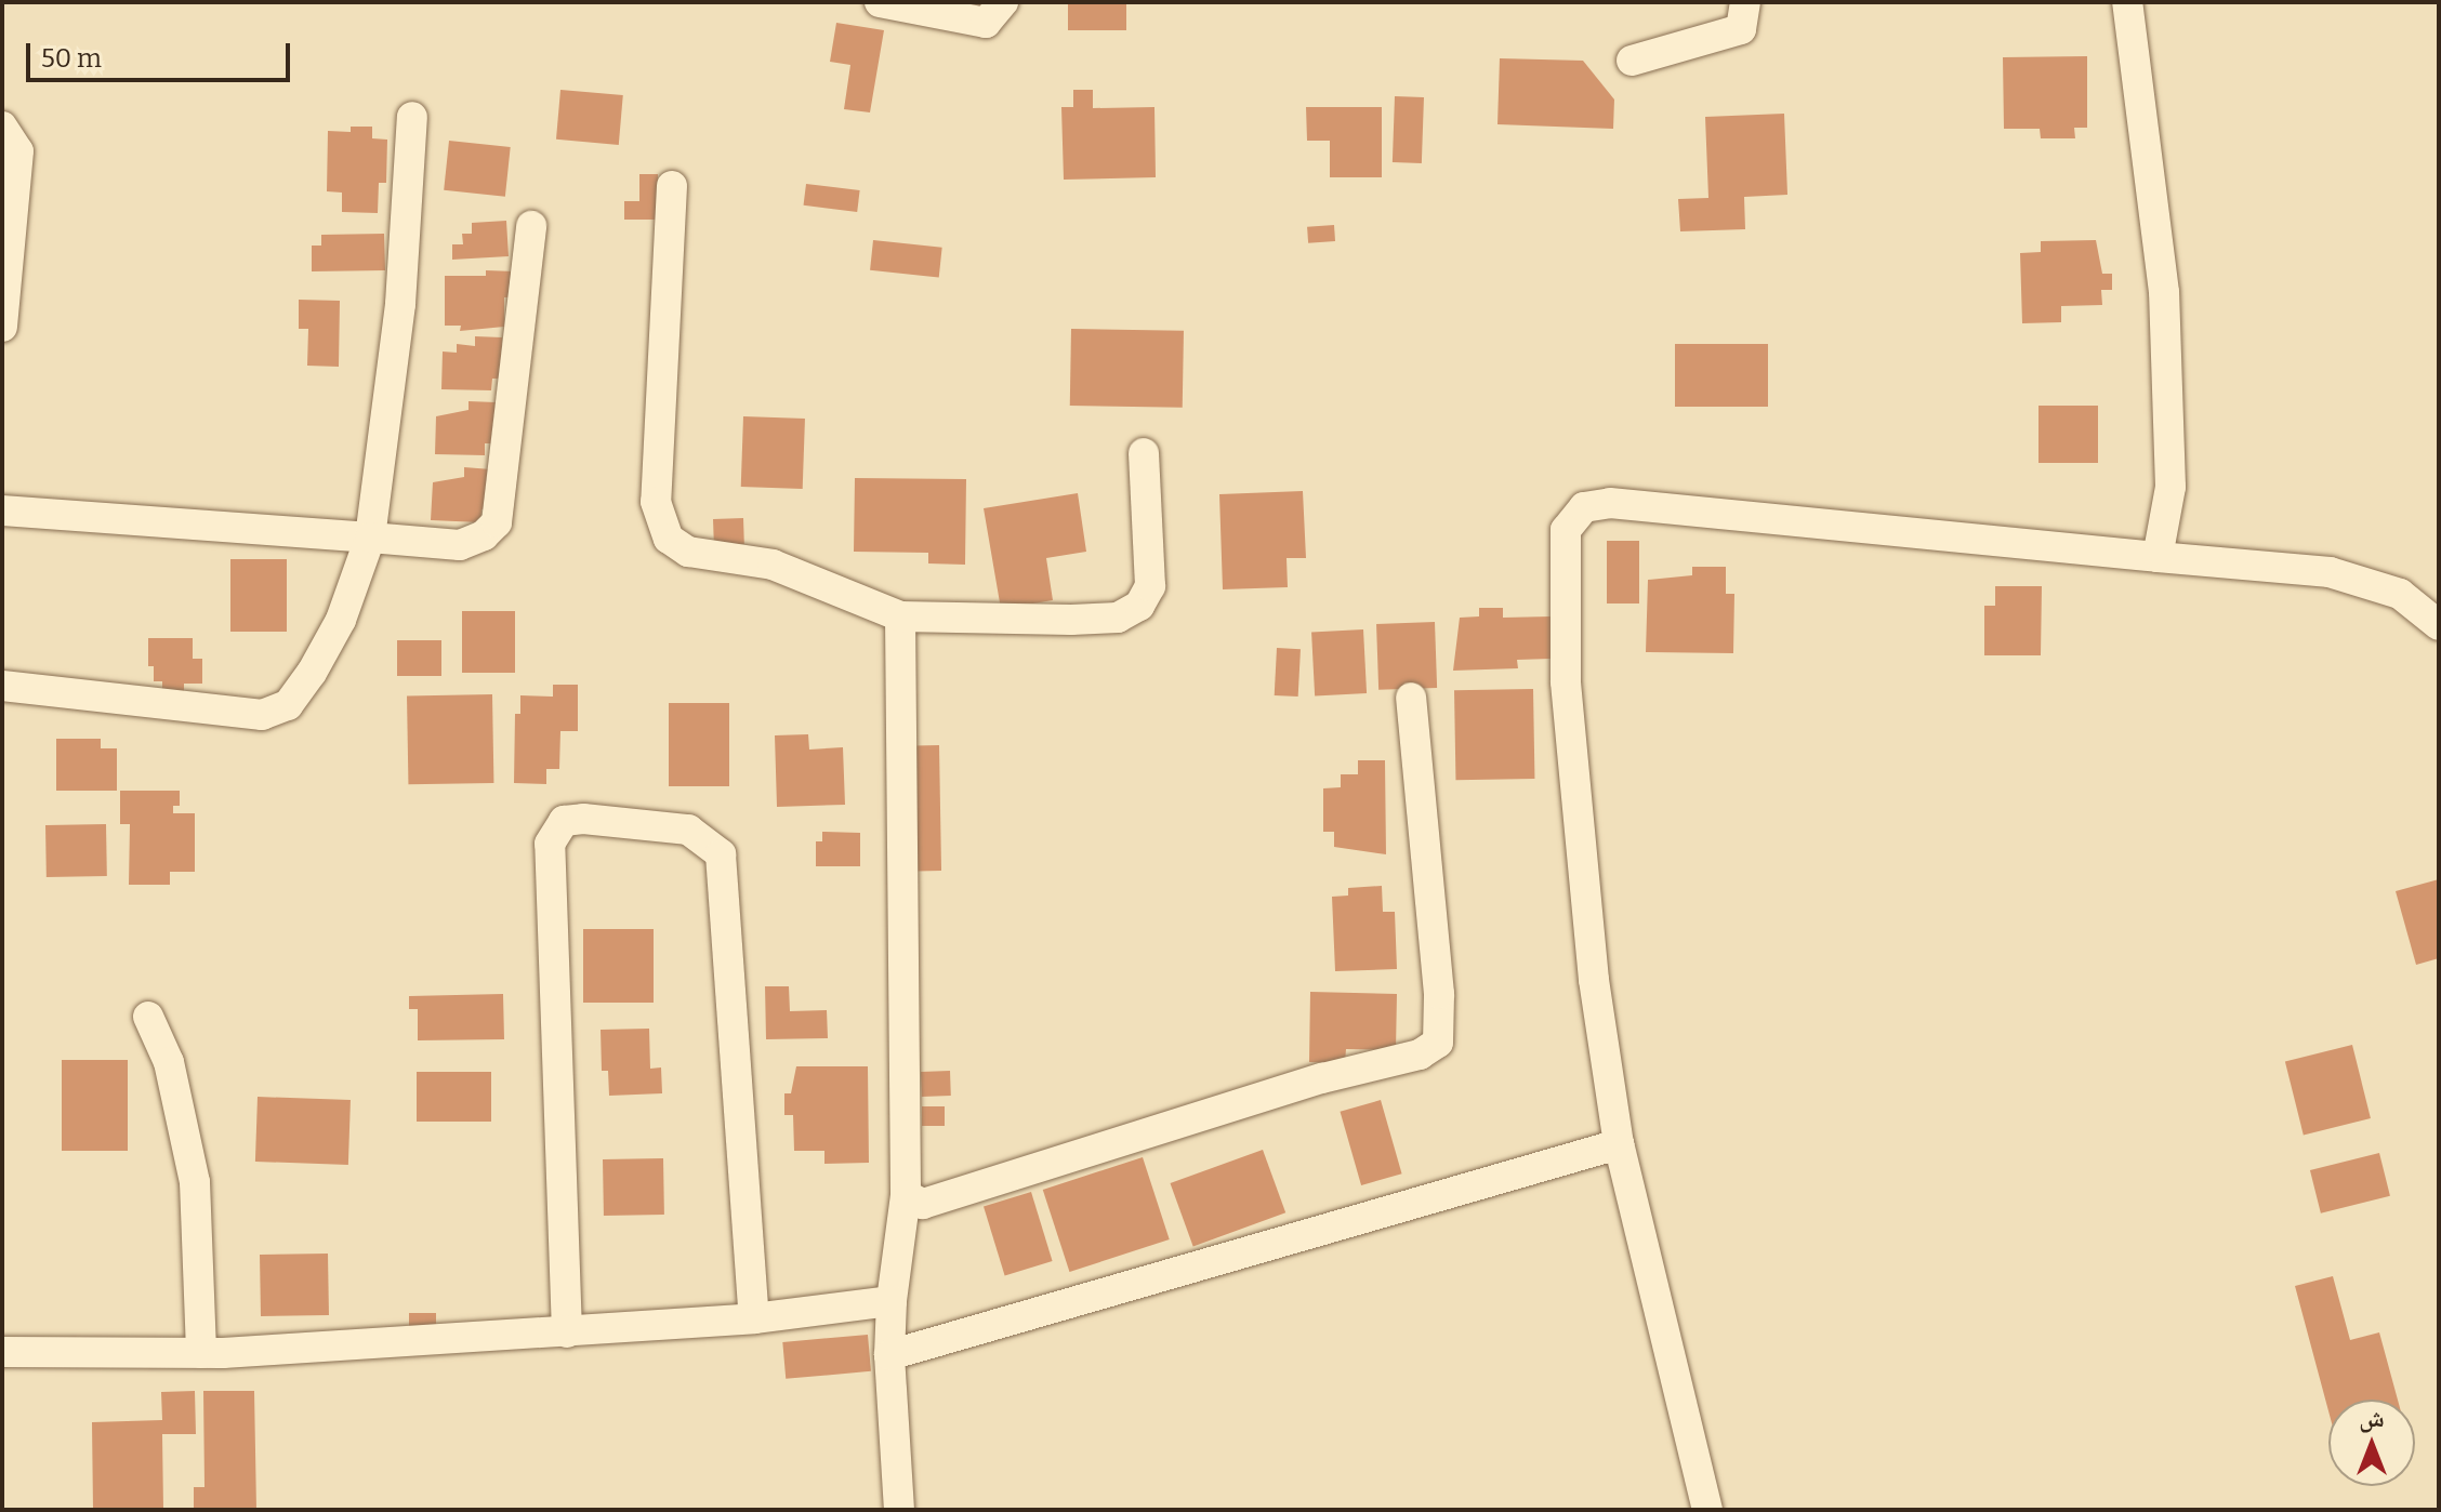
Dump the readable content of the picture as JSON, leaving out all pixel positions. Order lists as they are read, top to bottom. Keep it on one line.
{"scale_bar":"50 m","north":"top"}
